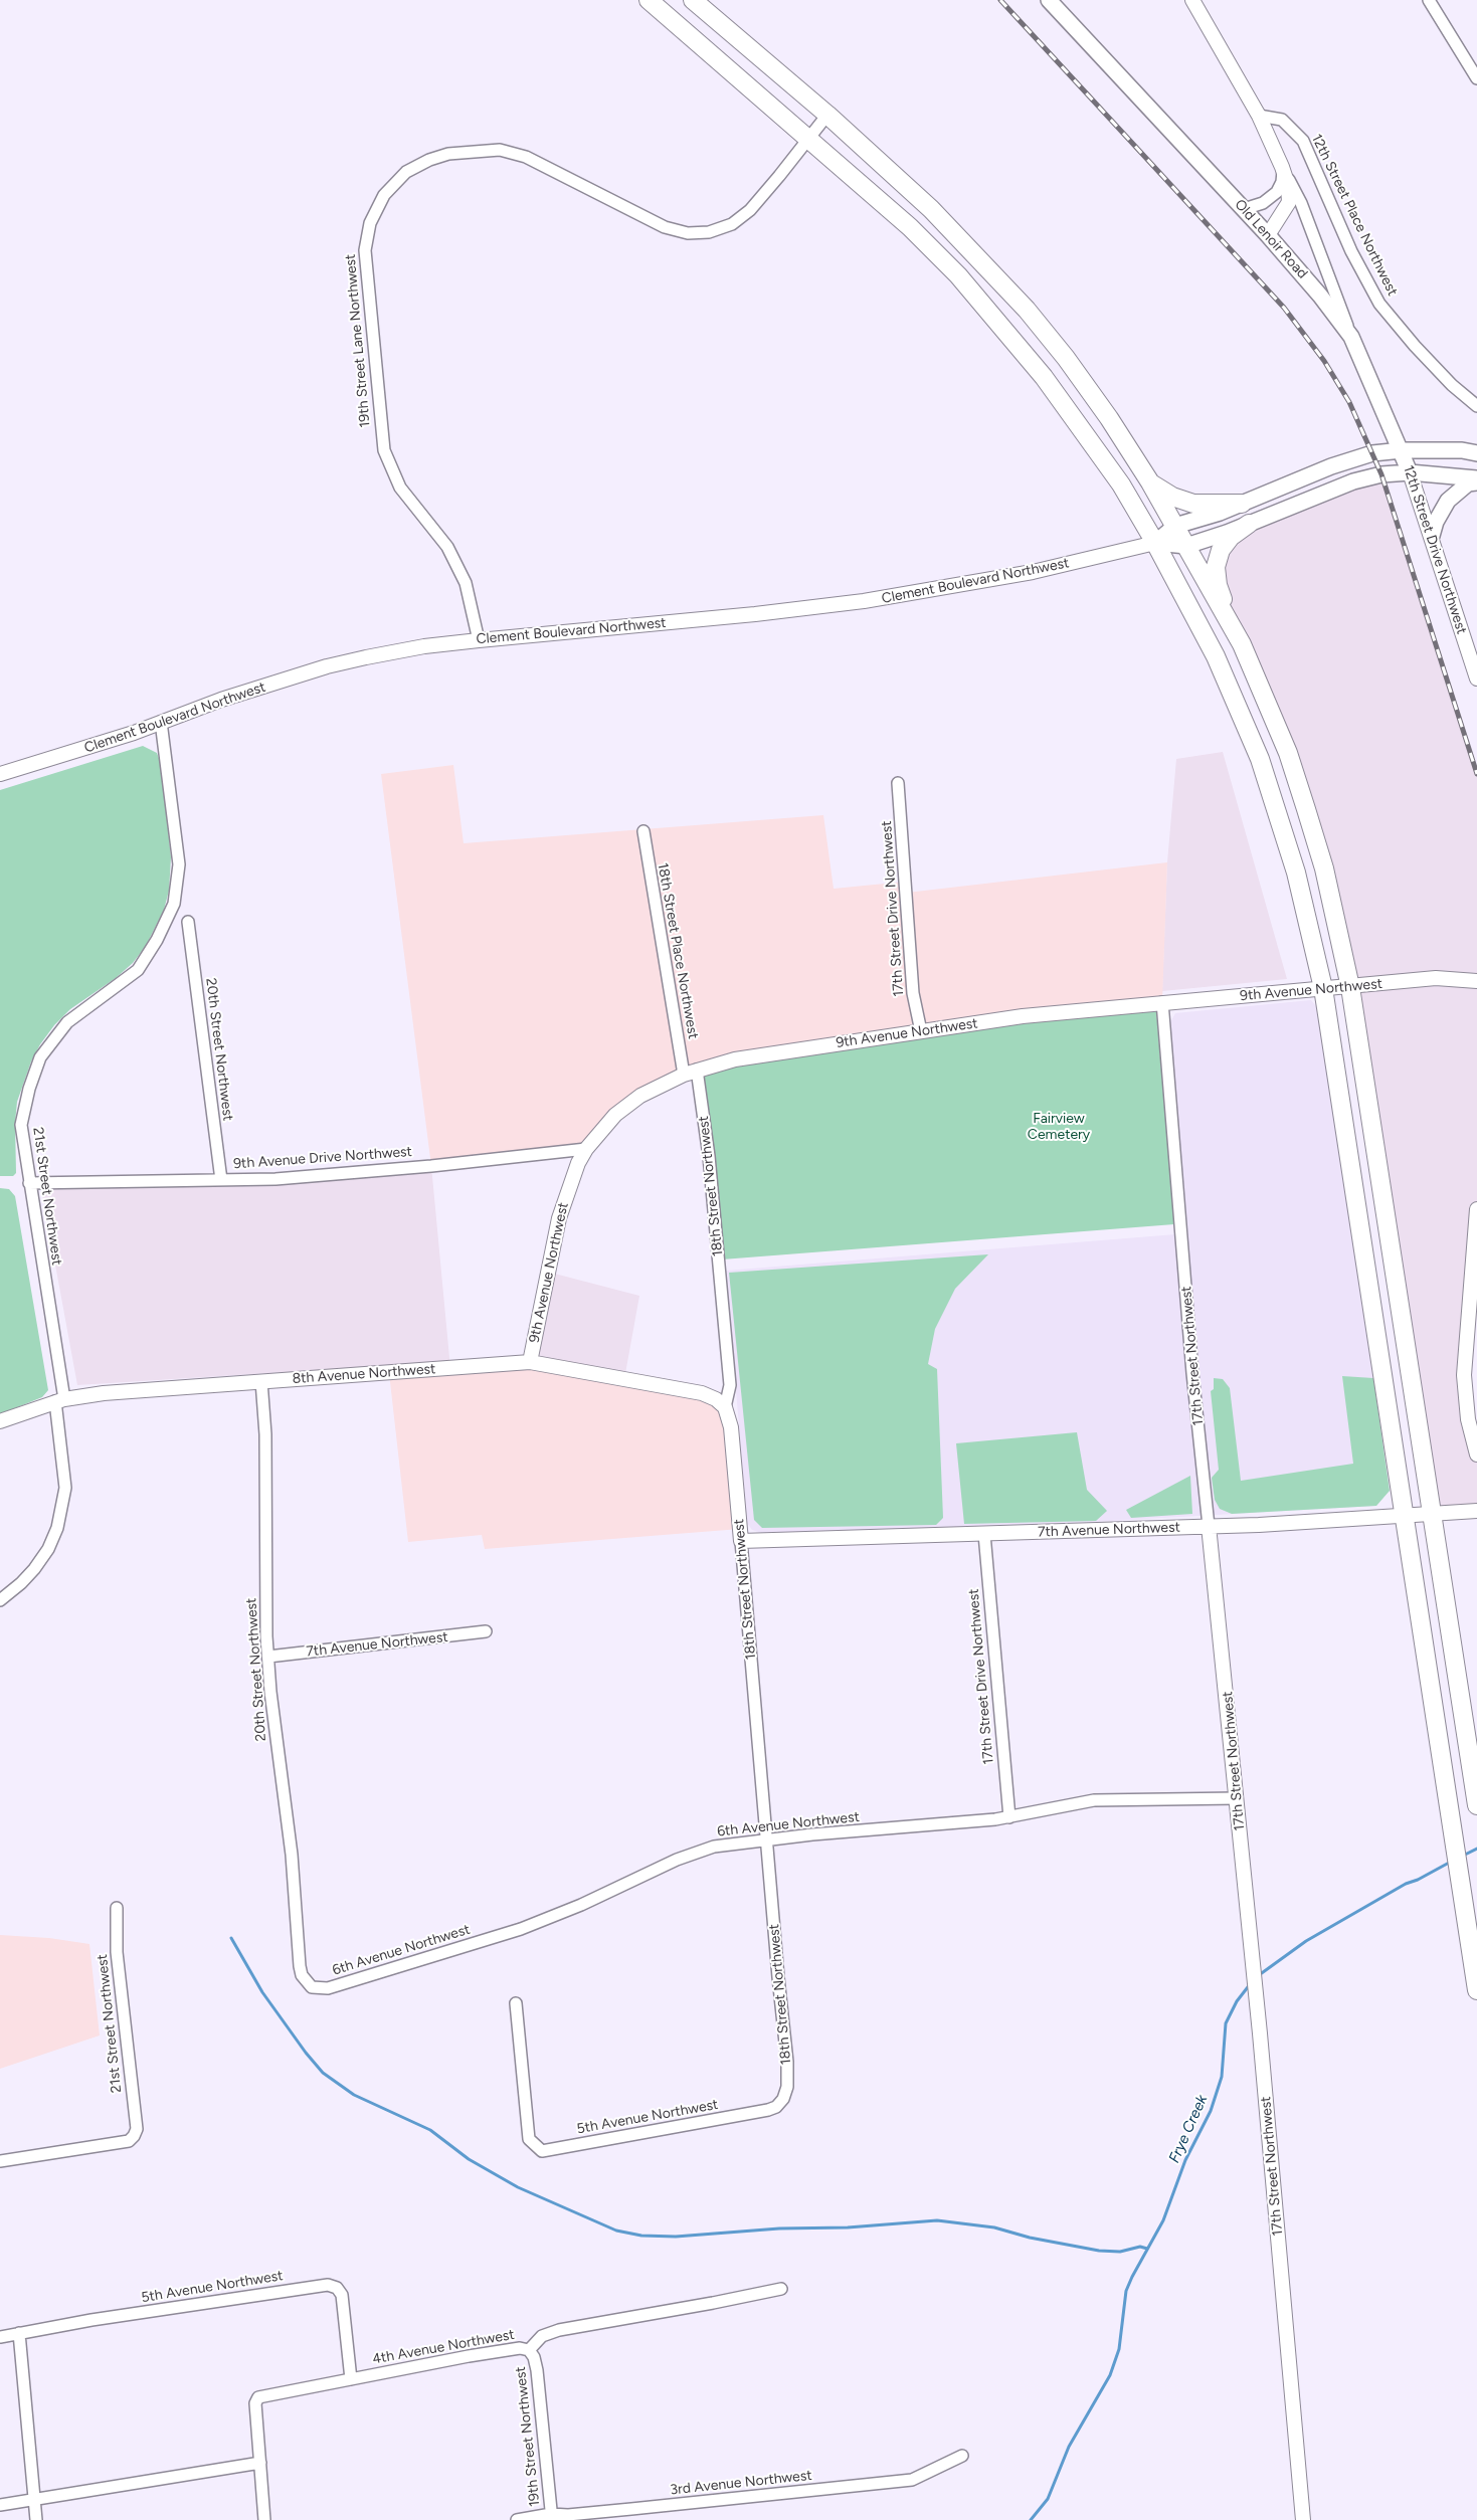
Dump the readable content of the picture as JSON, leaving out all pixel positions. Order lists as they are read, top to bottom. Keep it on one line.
{"streets":{"main road":["Old Lenoir Road","12th Street Drive Northwest","Clement Boulevard Northwest"],"street":["12th Street Place Northwest","19th Street Lane Northwest","17th Street Drive Northwest","18th Street Place Northwest","9th Avenue Northwest","20th Street Northwest","9th Avenue Drive Northwest","18th Street Northwest","21st Street Northwest","17th Street Northwest","8th Avenue Northwest","7th Avenue Northwest","6th Avenue Northwest","5th Avenue Northwest","4th Avenue Northwest","19th Street Northwest","3rd Avenue Northwest"]},"crossings":[["Old Lenoir Road","12th Street Drive Northwest"],["Old Lenoir Road","Clement Boulevard Northwest"],["19th Street Lane Northwest","Clement Boulevard Northwest"],["12th Street Drive Northwest","Clement Boulevard Northwest"],["Clement Boulevard Northwest","21st Street Northwest"],["17th Street Drive Northwest","9th Avenue Northwest"],["17th Street Drive Northwest","7th Avenue Northwest"],["17th Street Drive Northwest","6th Avenue Northwest"],["18th Street Place Northwest","9th Avenue Northwest"],["18th Street Place Northwest","18th Street Northwest"],["9th Avenue Northwest","9th Avenue Drive Northwest"],["9th Avenue Northwest","18th Street Northwest"],["9th Avenue Northwest","17th Street Northwest"],["9th Avenue Northwest","8th Avenue Northwest"],["20th Street Northwest","9th Avenue Drive Northwest"],["20th Street Northwest","8th Avenue Northwest"],["20th Street Northwest","7th Avenue Northwest"],["20th Street Northwest","6th Avenue Northwest"],["9th Avenue Drive Northwest","21st Street Northwest"],["18th Street Northwest","8th Avenue Northwest"],["18th Street Northwest","7th Avenue Northwest"],["18th Street Northwest","6th Avenue Northwest"],["18th Street Northwest","5th Avenue Northwest"],["21st Street Northwest","8th Avenue Northwest"],["17th Street Northwest","7th Avenue Northwest"],["17th Street Northwest","6th Avenue Northwest"],["5th Avenue Northwest","4th Avenue Northwest"],["4th Avenue Northwest","19th Street Northwest"],["19th Street Northwest","3rd Avenue Northwest"]],"water":["Frye Creek"],"parks":["Fairview Cemetery"]}
